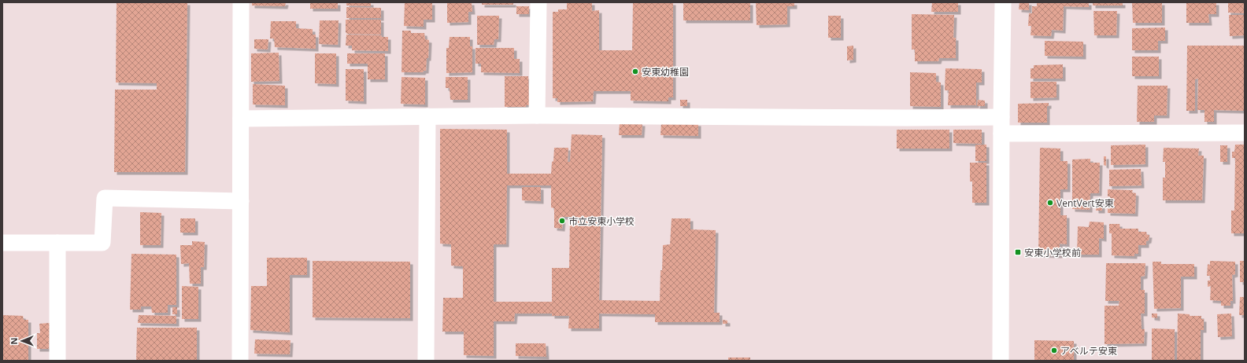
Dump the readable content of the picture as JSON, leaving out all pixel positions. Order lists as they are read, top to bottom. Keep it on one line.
{"places":{"other":["安東幼稚園","VentVert安東","市立安東小学校","アベルテ安東"],"transit":["安東小学校前"]},"north":"left"}
